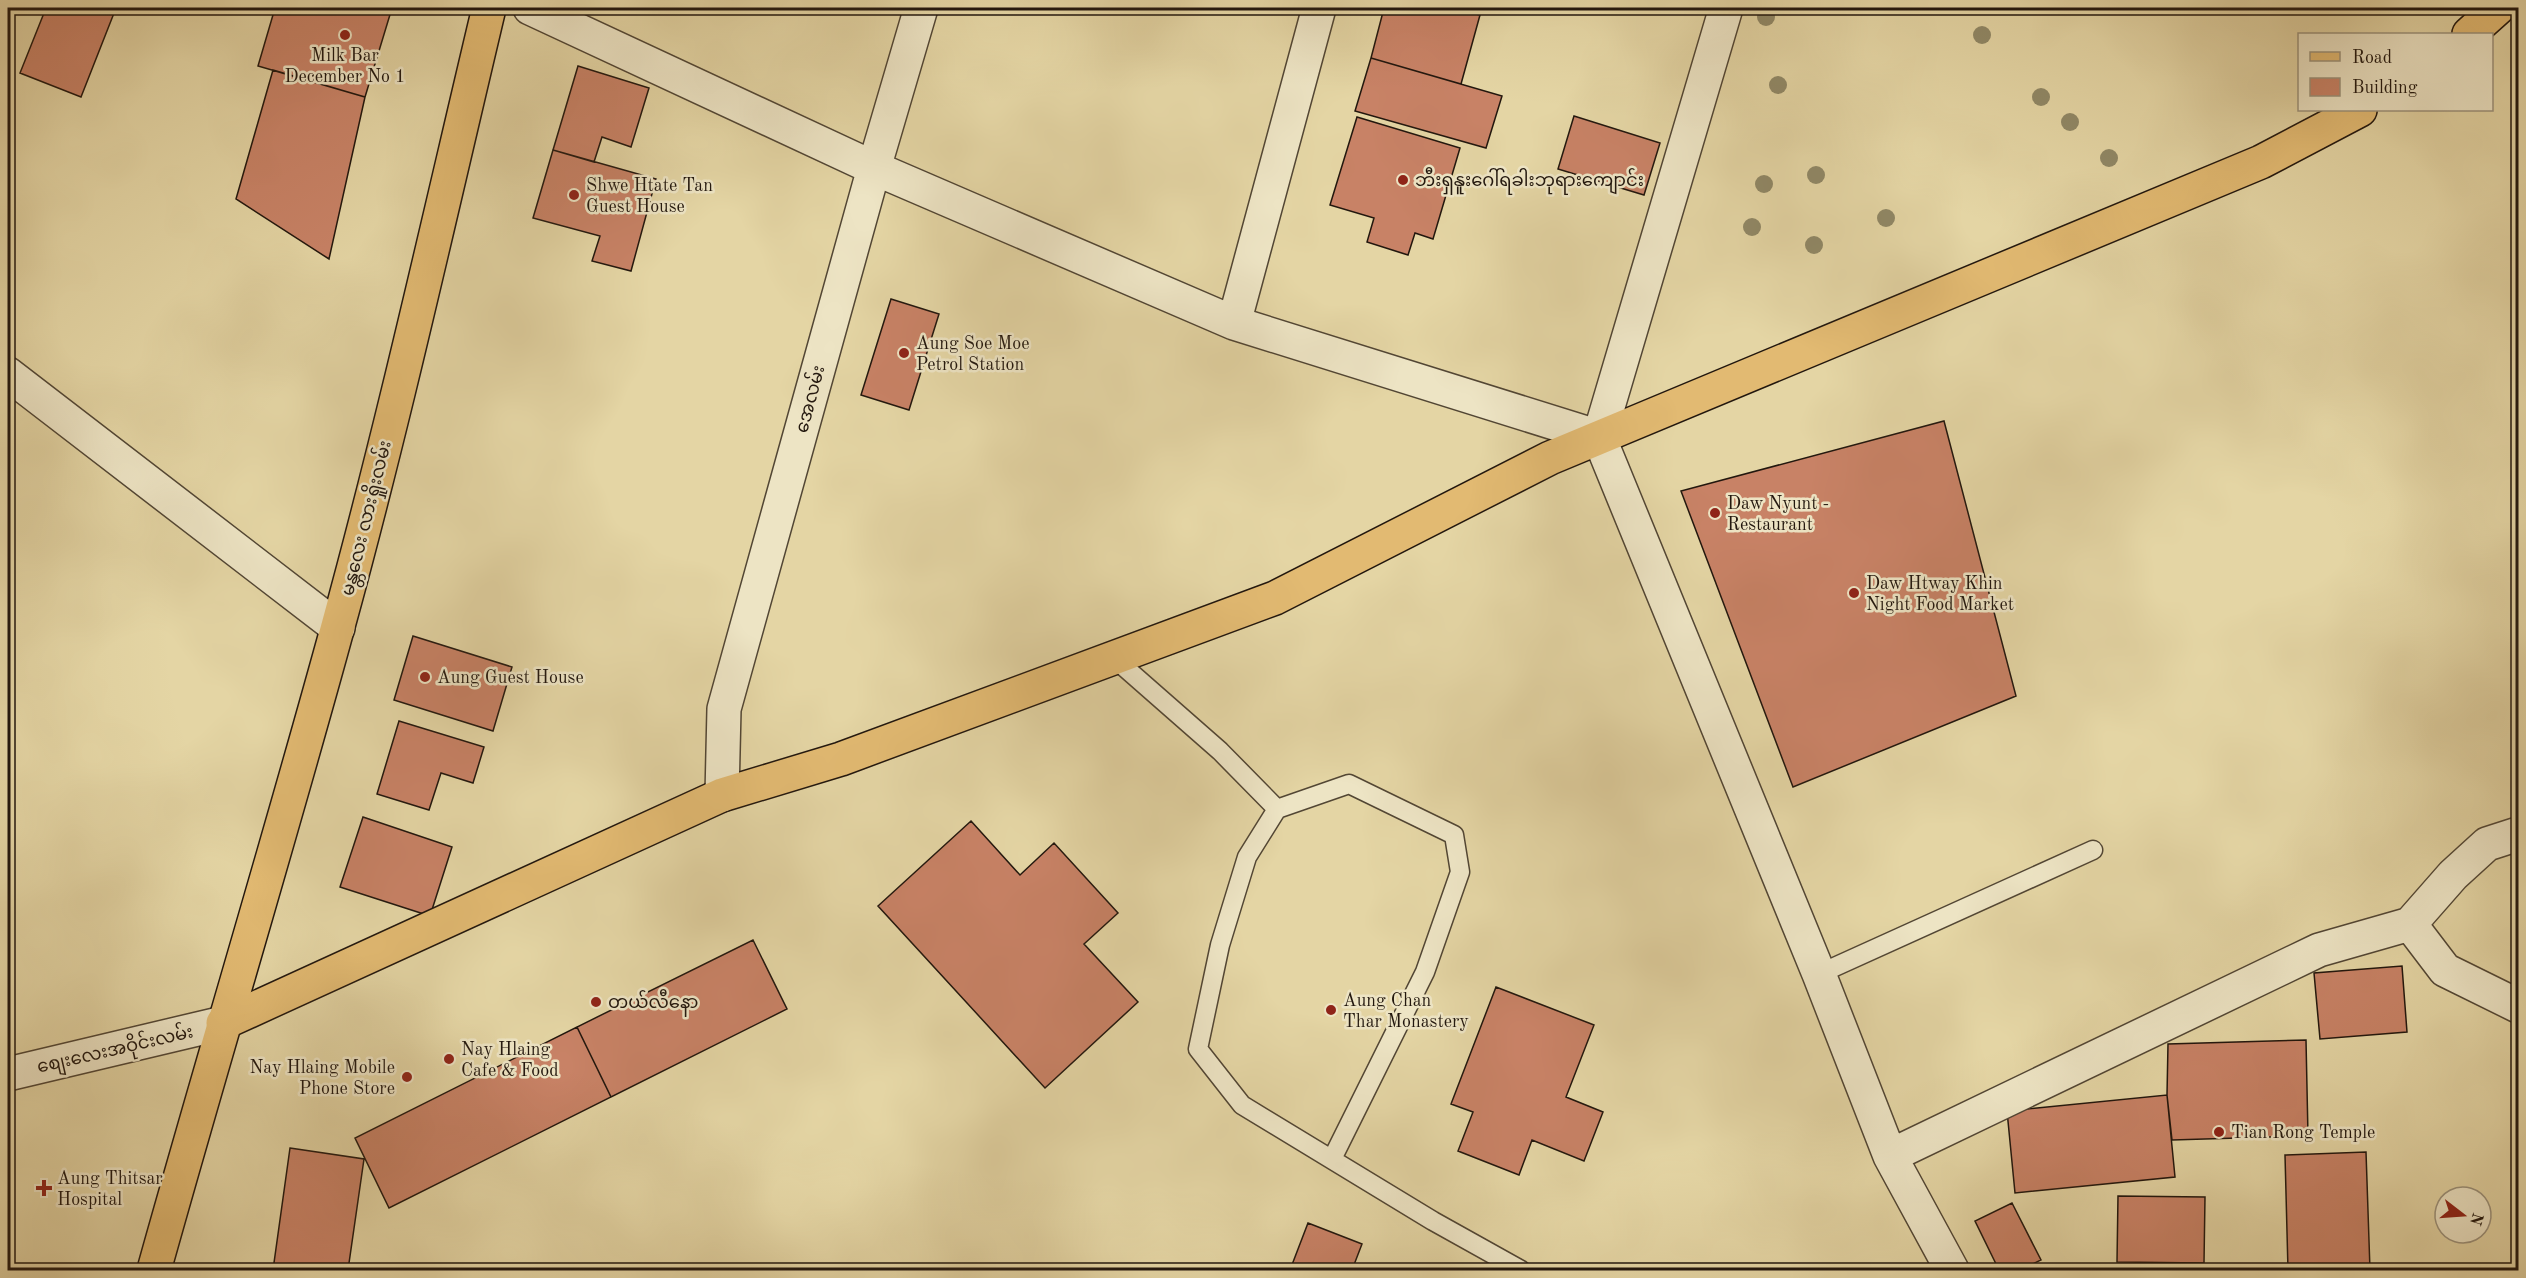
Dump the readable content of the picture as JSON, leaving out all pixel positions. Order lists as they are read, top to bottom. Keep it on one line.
{"streets":{"main road":["မန္တလေး လားရှိုးလမ်း"],"street":["အေလမ်း","စျေးလေးအဝိုင်းလမ်း"]},"crossings":[["မန္တလေး လားရှိုးလမ်း","စျေးလေးအဝိုင်းလမ်း"]],"places":{"other":["Milk Bar December No 1","ဘီးရှနူးဂေါ်ရခါးဘုရားကျောင်း","Shwe Htate Tan Guest House","Aung Soe Moe Petrol Station","Daw Nyunt - Restaurant","Daw Htway Khin Night Food Market","Aung Guest House","တယ်လီနော","Aung Chan Thar Monastery","Nay Hlaing Cafe & Food","Nay Hlaing Mobile Phone Store","Tian Rong Temple"],"health":["Aung Thitsar Hospital"]},"legend":["Road","Building"],"north":"right"}
